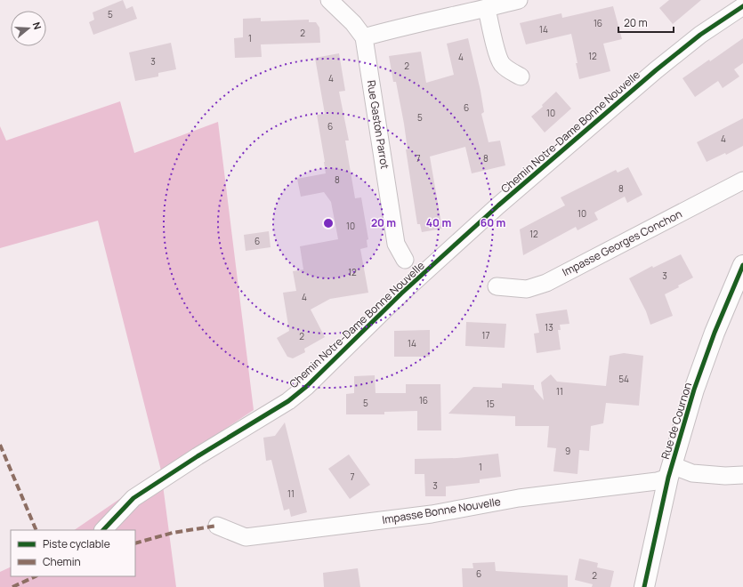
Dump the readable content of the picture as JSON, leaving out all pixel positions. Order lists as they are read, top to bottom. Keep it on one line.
{"streets":{"street":["Rue Gaston Parrot","Chemin Notre-Dame Bonne Nouvelle","Impasse Georges Conchon","Rue de Cournon","Impasse Bonne Nouvelle"]},"crossings":[["Rue de Cournon","Impasse Bonne Nouvelle"]],"house_numbers":["5","16","14","2","1","12","4","3","2","4","6","10","5","6","4","7","8","8","8","10","10","12","6","12","3","4","13","17","2","14","54","11","16","5","15","9","1","7","3","11","6","2"],"legend":["Piste cyclable","Chemin"],"scale_bar":"20 m","north":"right","rings":["20 m","40 m","60 m"]}
